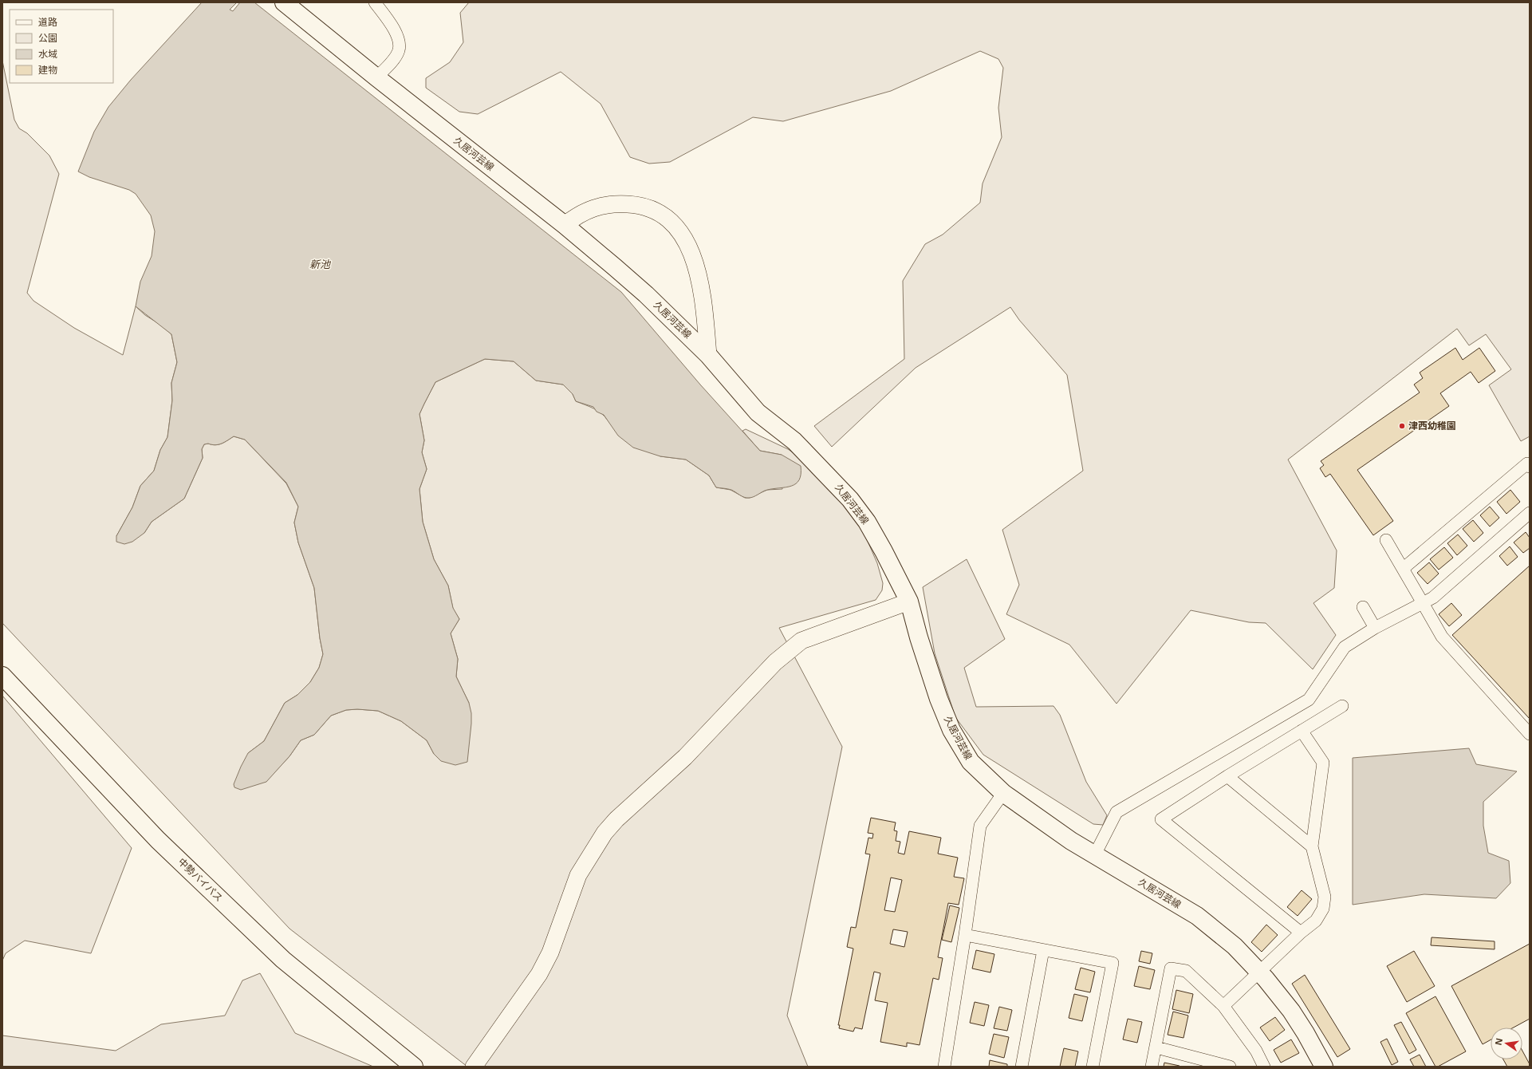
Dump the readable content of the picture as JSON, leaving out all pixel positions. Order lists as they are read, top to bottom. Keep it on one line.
{"streets":{"main road":["久居河芸線","中勢バイパス"]},"water":["新池"],"places":["津西幼稚園"],"legend":["道路","公園","水域","建物"],"north":"left"}
